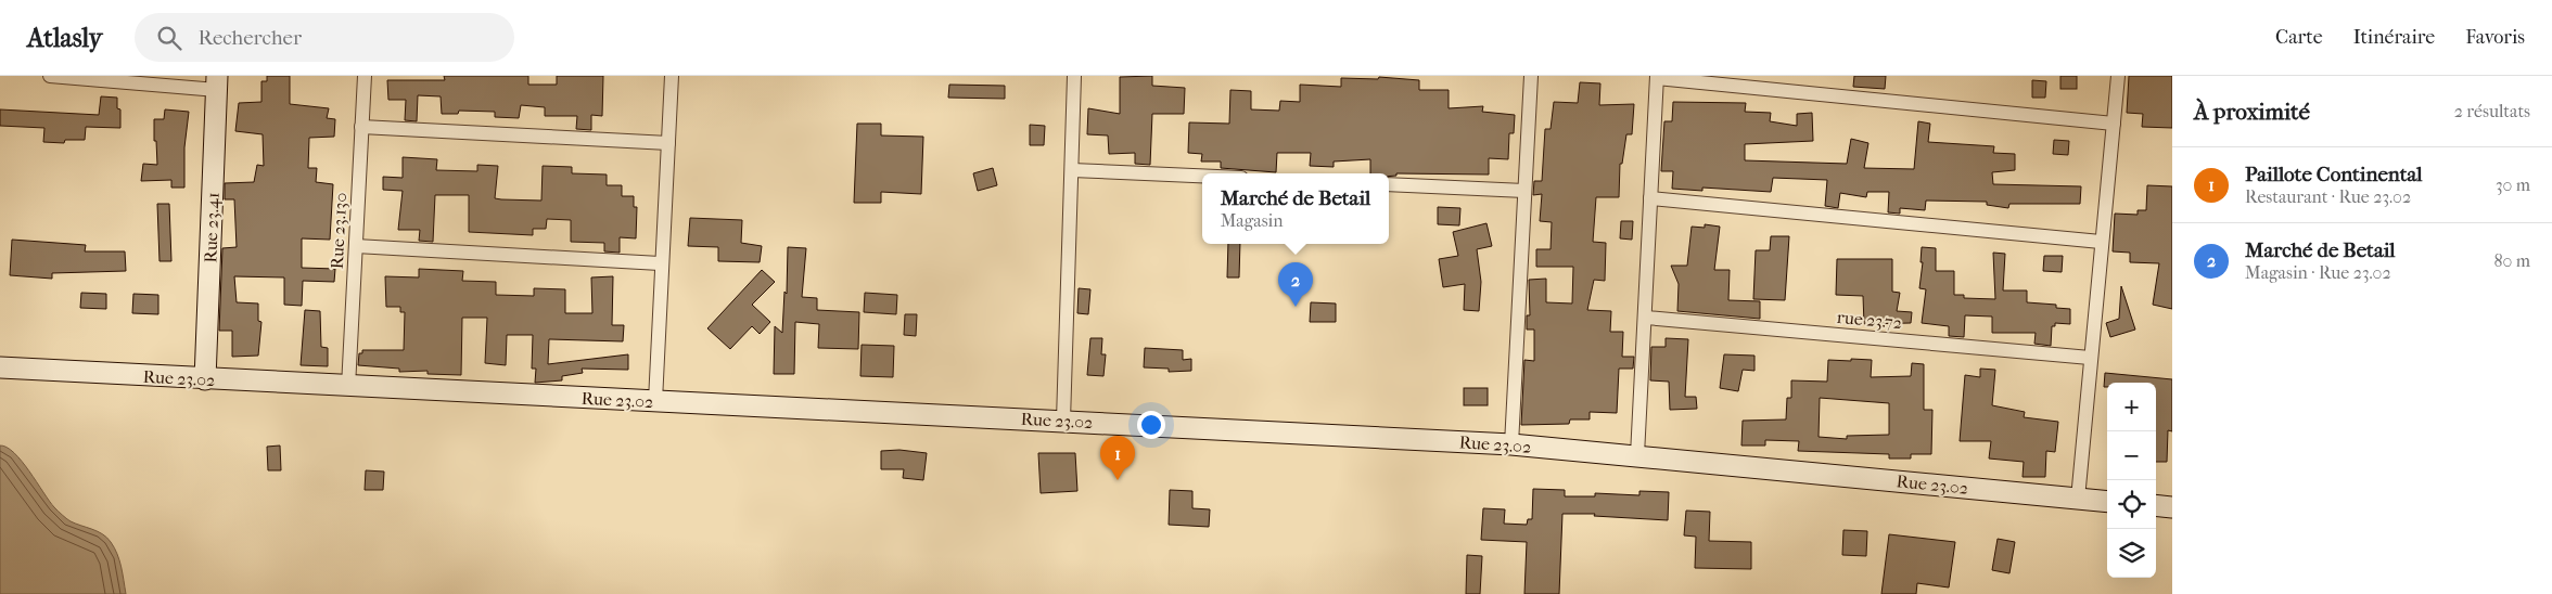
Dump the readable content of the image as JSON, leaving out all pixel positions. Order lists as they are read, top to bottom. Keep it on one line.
{"streets":{"street":["Rue 23.41","Rue 23.130","rue 23.72","Rue 23.02"]},"crossings":[["Rue 23.41","Rue 23.02"],["Rue 23.130","Rue 23.02"]],"page":{"header":"Atlasly","search":"Rechercher","nav":["Carte","Itinéraire","Favoris"],"heading":["À proximité","2 résultats"],"list":[{"mark":"1","name":"Paillote Continental","note":"Restaurant · Rue 23.02","value":"30 m"},{"mark":"2","name":"Marché de Betail","note":"Magasin · Rue 23.02","value":"80 m"}],"popup":["Marché de Betail","Magasin"],"pins":["2","1"],"map_buttons":["+","−"]}}
